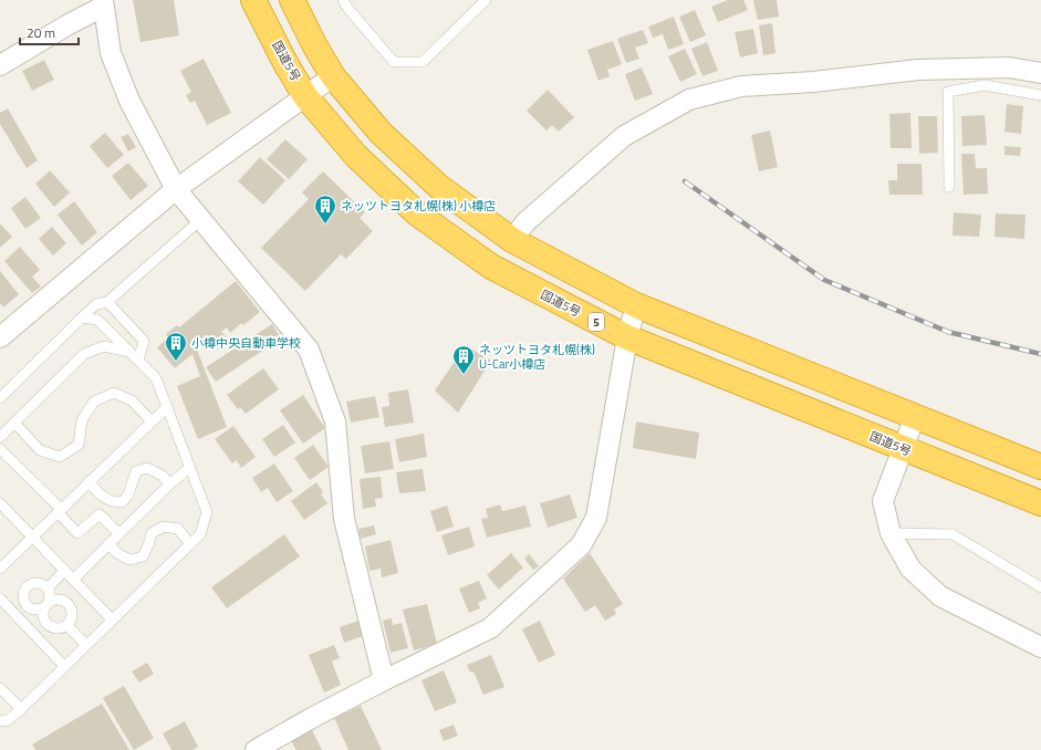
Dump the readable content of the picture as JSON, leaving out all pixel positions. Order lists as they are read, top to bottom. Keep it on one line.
{"streets":{"highway":["国道5号","5"]},"places":{"building":["ネッツトヨタ札幌(株) 小樽店","小樽中央自動車学校","ネッツトヨタ札幌(株) U-Car小樽店"]},"scale_bar":"20 m"}
